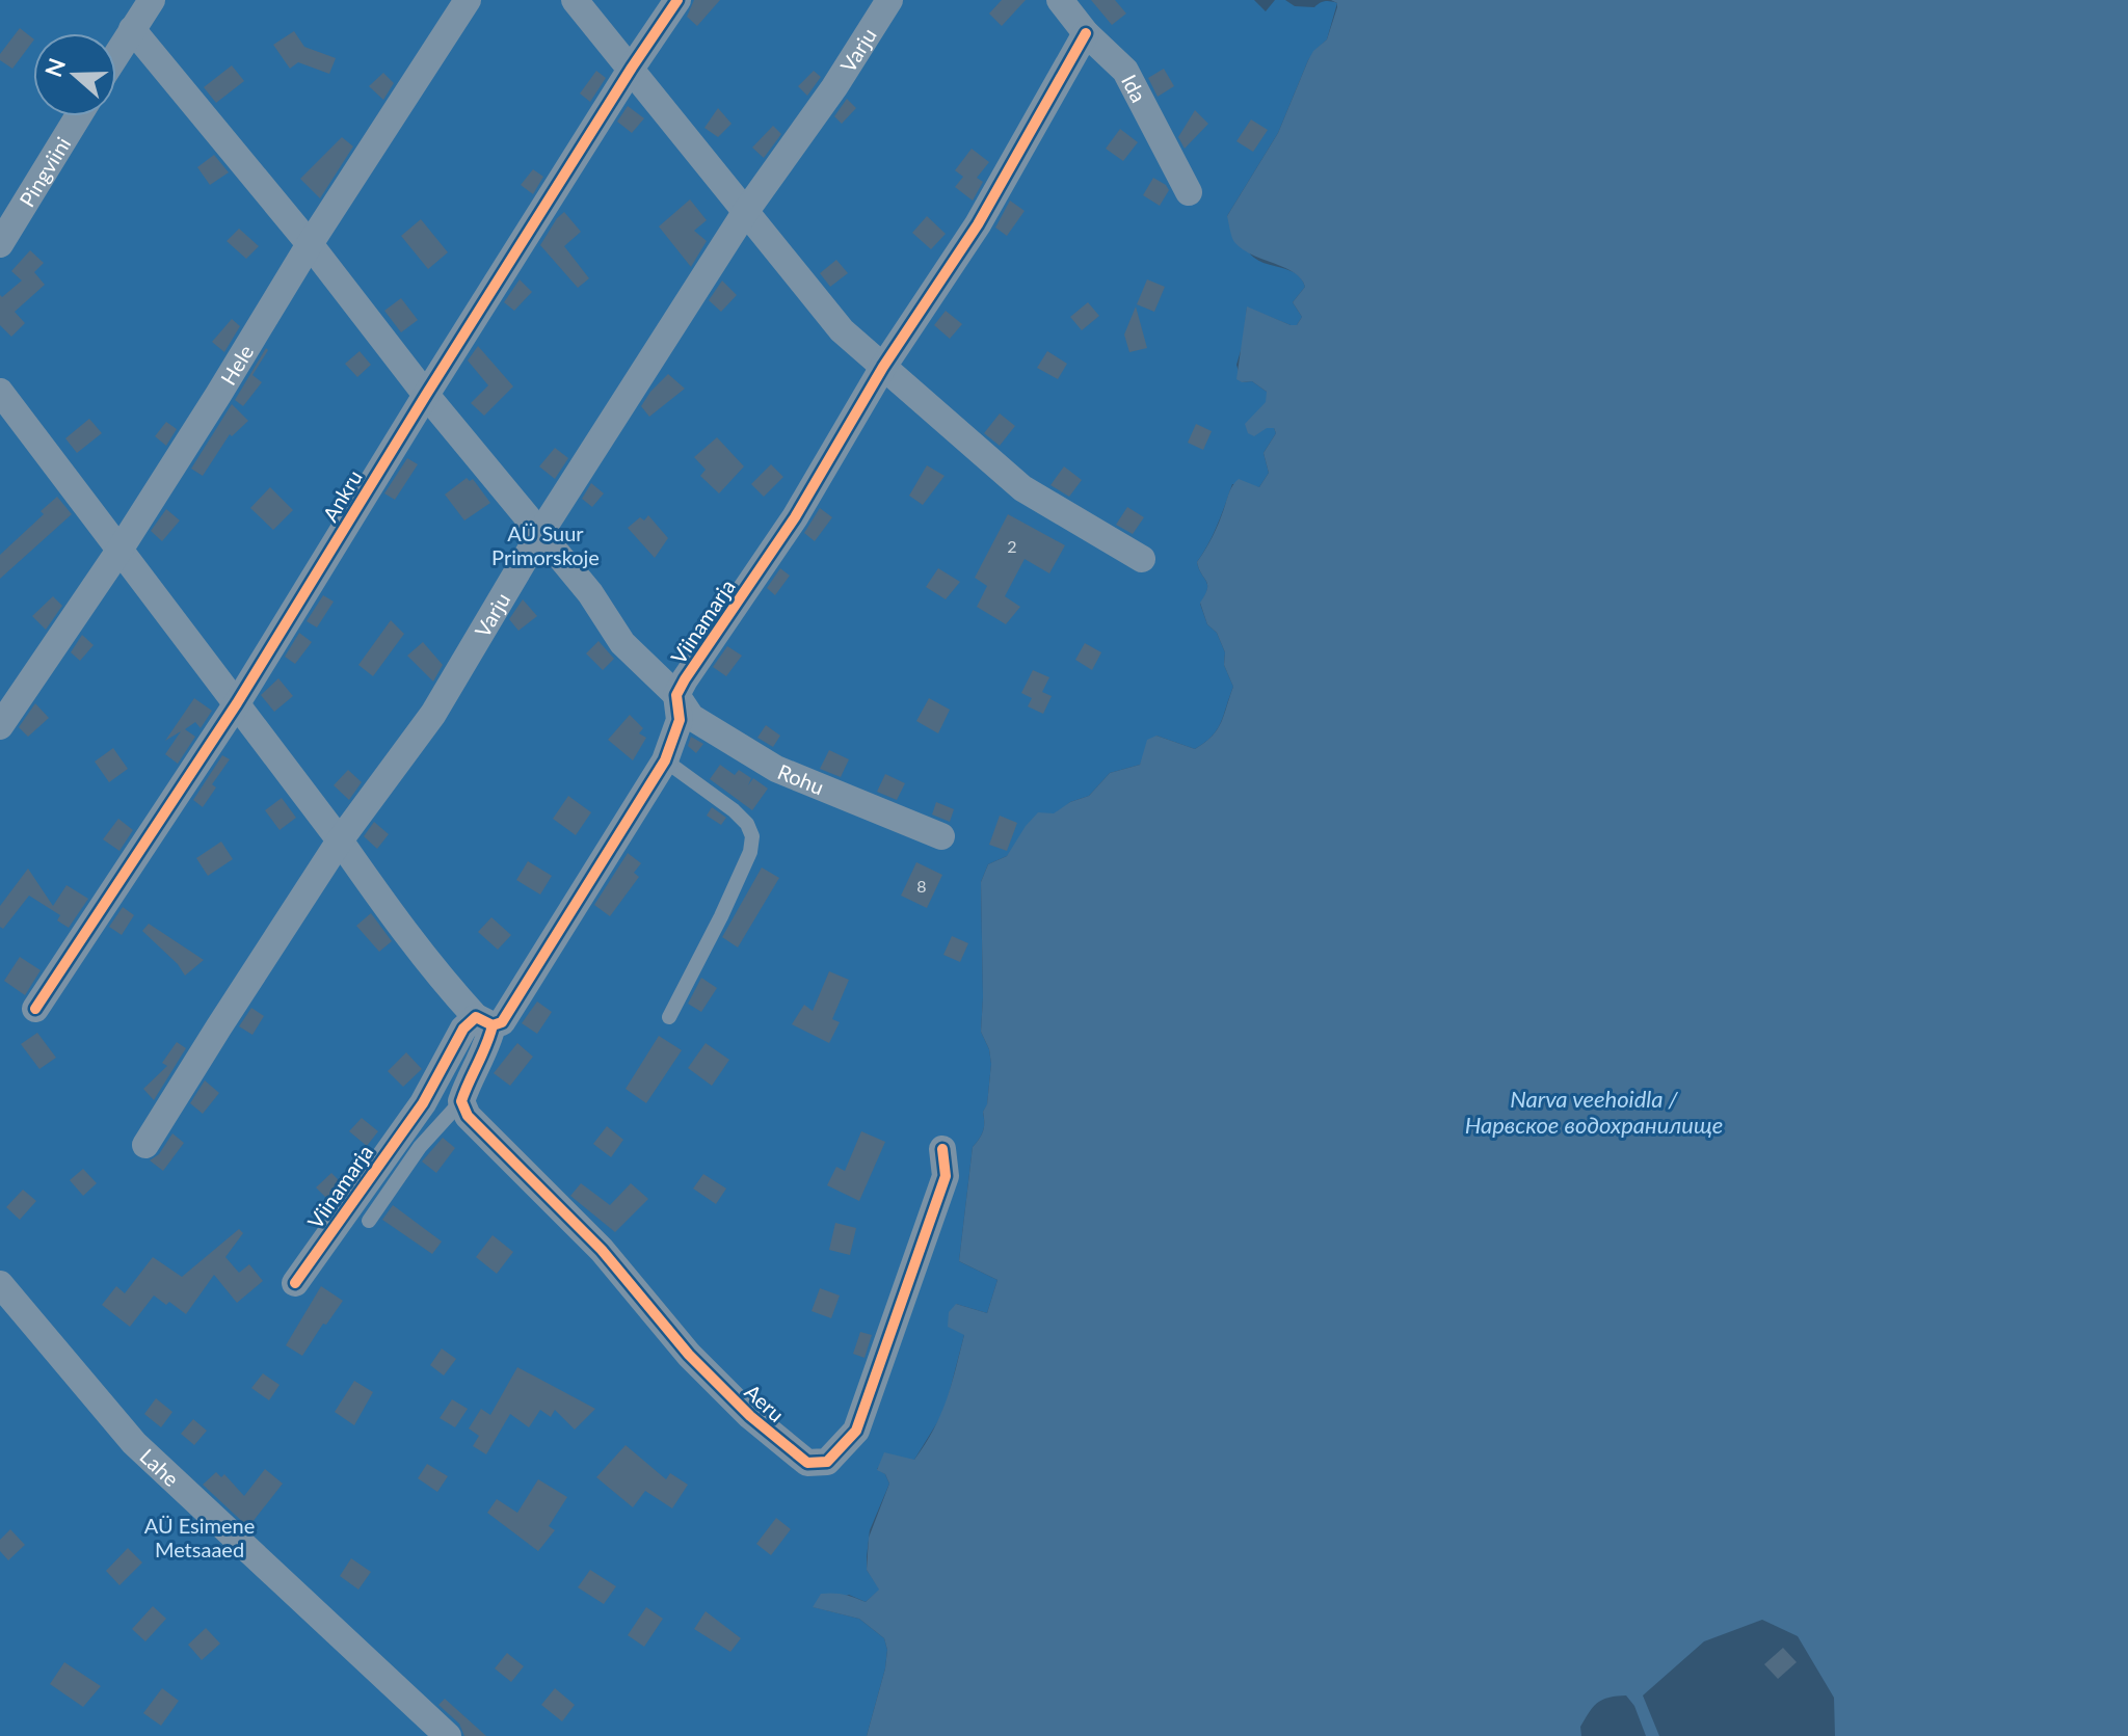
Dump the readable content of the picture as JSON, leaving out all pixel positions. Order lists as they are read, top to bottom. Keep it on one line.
{"streets":{"street":["Varju","Ida","Pingviini","Hele","Ankru","Viinamarja","Rohu","Aeru","Lahe"]},"crossings":[["Varju","Rohu"],["Ida","Viinamarja"],["Hele","Rohu"],["Ankru","Rohu"],["Viinamarja","Rohu"]],"water":["Narva veehoidla / Нарвское водохранилище"],"parks":["AÜ Suur Primorskoje","AÜ Esimene Metsaaed"],"house_numbers":["2","8"],"north":"left"}
